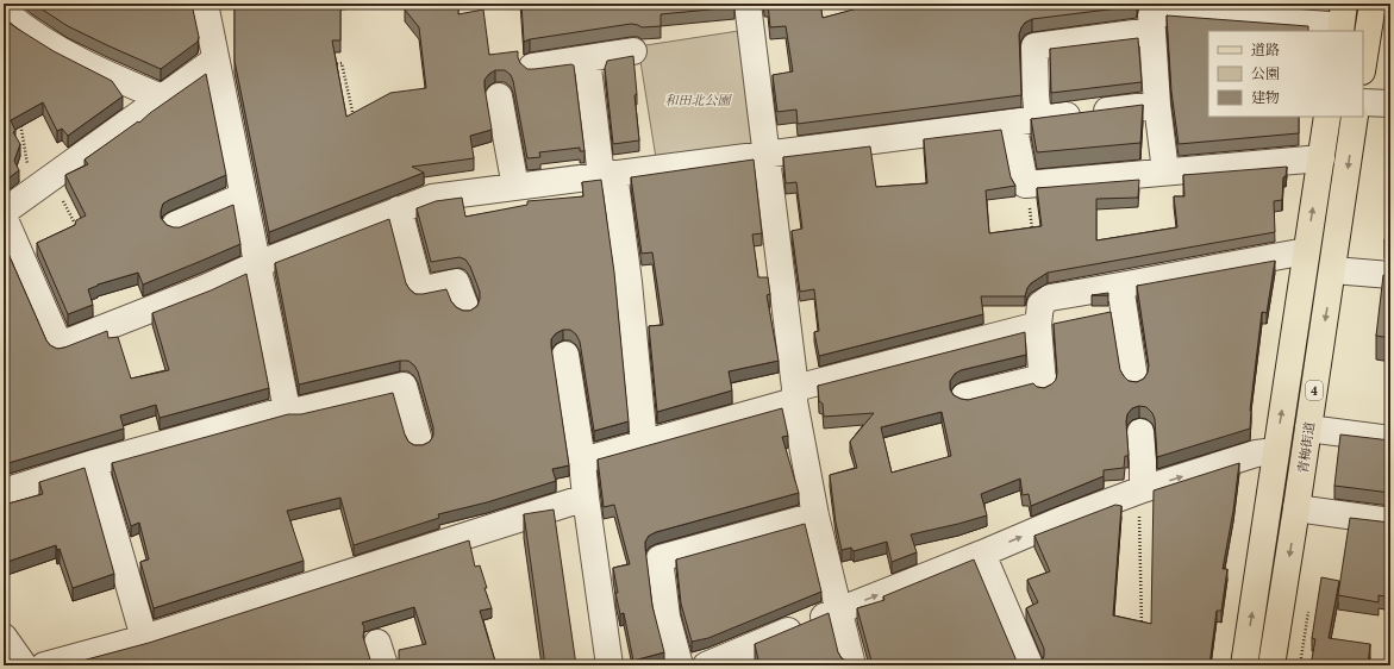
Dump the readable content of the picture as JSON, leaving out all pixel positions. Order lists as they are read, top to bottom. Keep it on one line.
{"streets":{"main road":["4","青梅街道"]},"parks":["和田北公園"],"legend":["道路","公園","建物"]}
